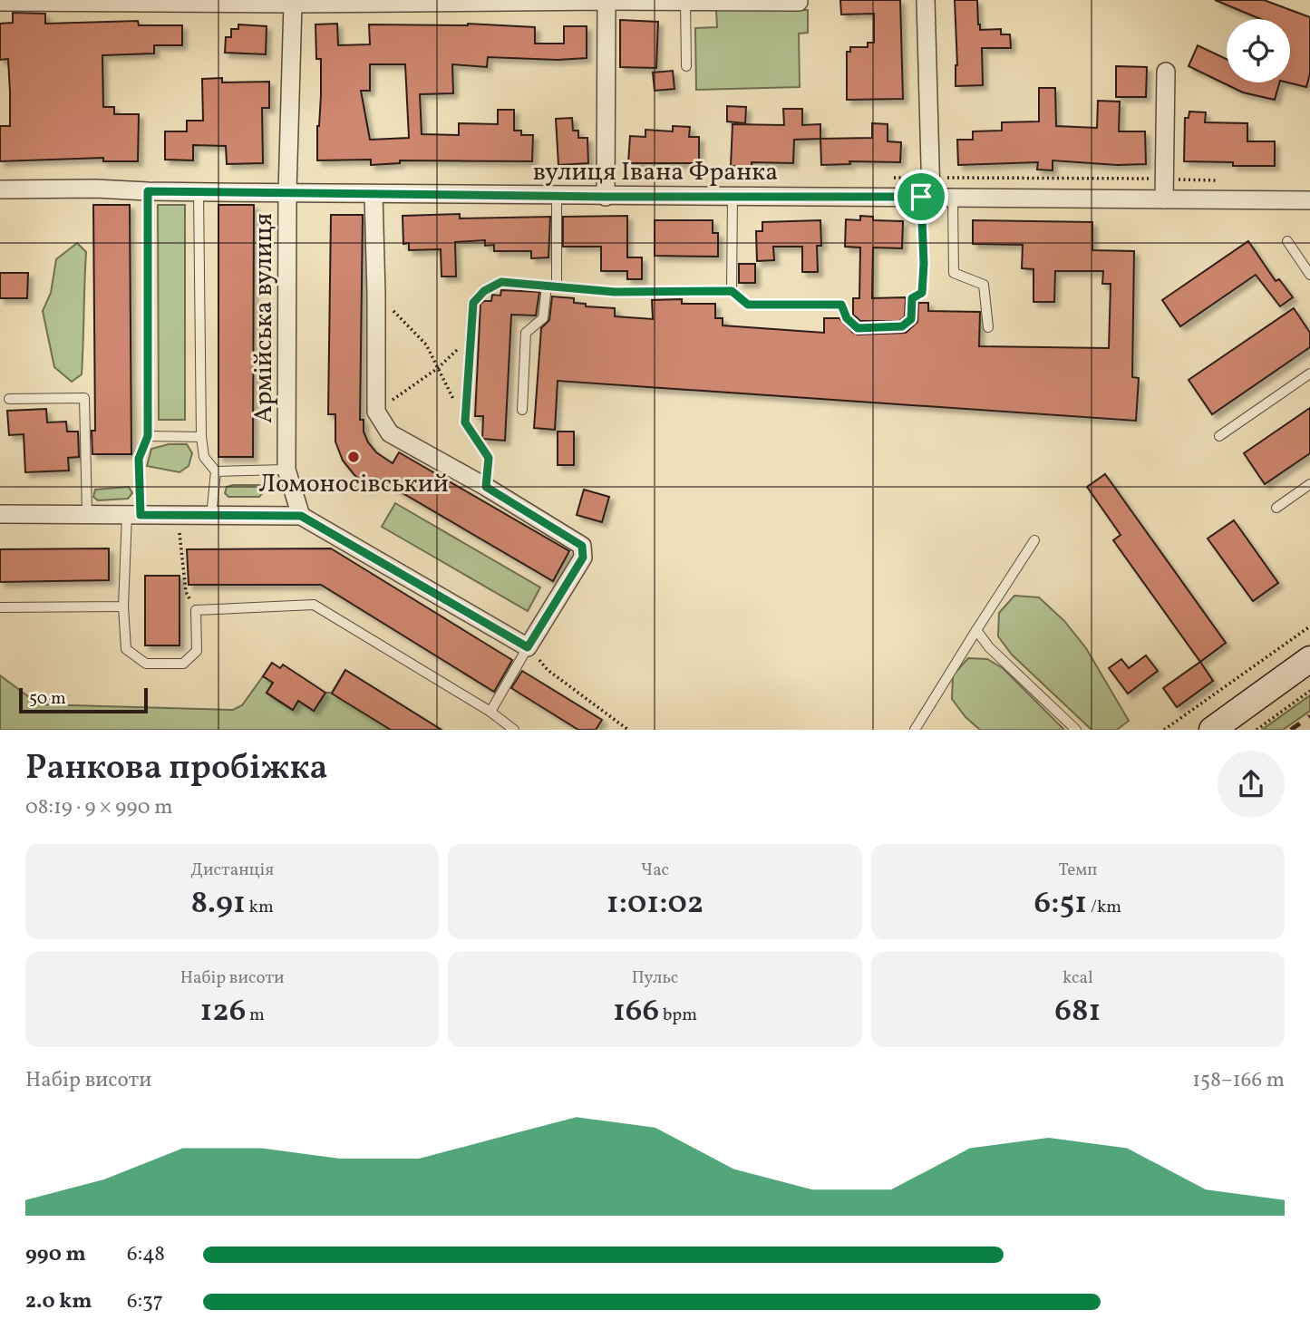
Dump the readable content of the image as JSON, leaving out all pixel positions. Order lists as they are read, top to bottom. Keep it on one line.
{"streets":{"street":["вулиця Івана Франка","Армійська вулиця"]},"crossings":[["вулиця Івана Франка","Армійська вулиця"]],"places":["Ломоносівський"],"scale_bar":"50 m","page":{"scale":"50 m","heading":["Ранкова пробіжка","08:19 · 9 × 990 m"],"stats":[["Дистанція","8.91 km"],["Час","1:01:02"],["Темп","6:51 /km"],["Набір висоти","126 m"],["Пульс","166 bpm"],["kcal","681"]],"chart":["Набір висоти","158–166 m"],"list":[{"name":"990 m","note":"6:48"},{"name":"2.0 km","note":"6:37"}]}}
